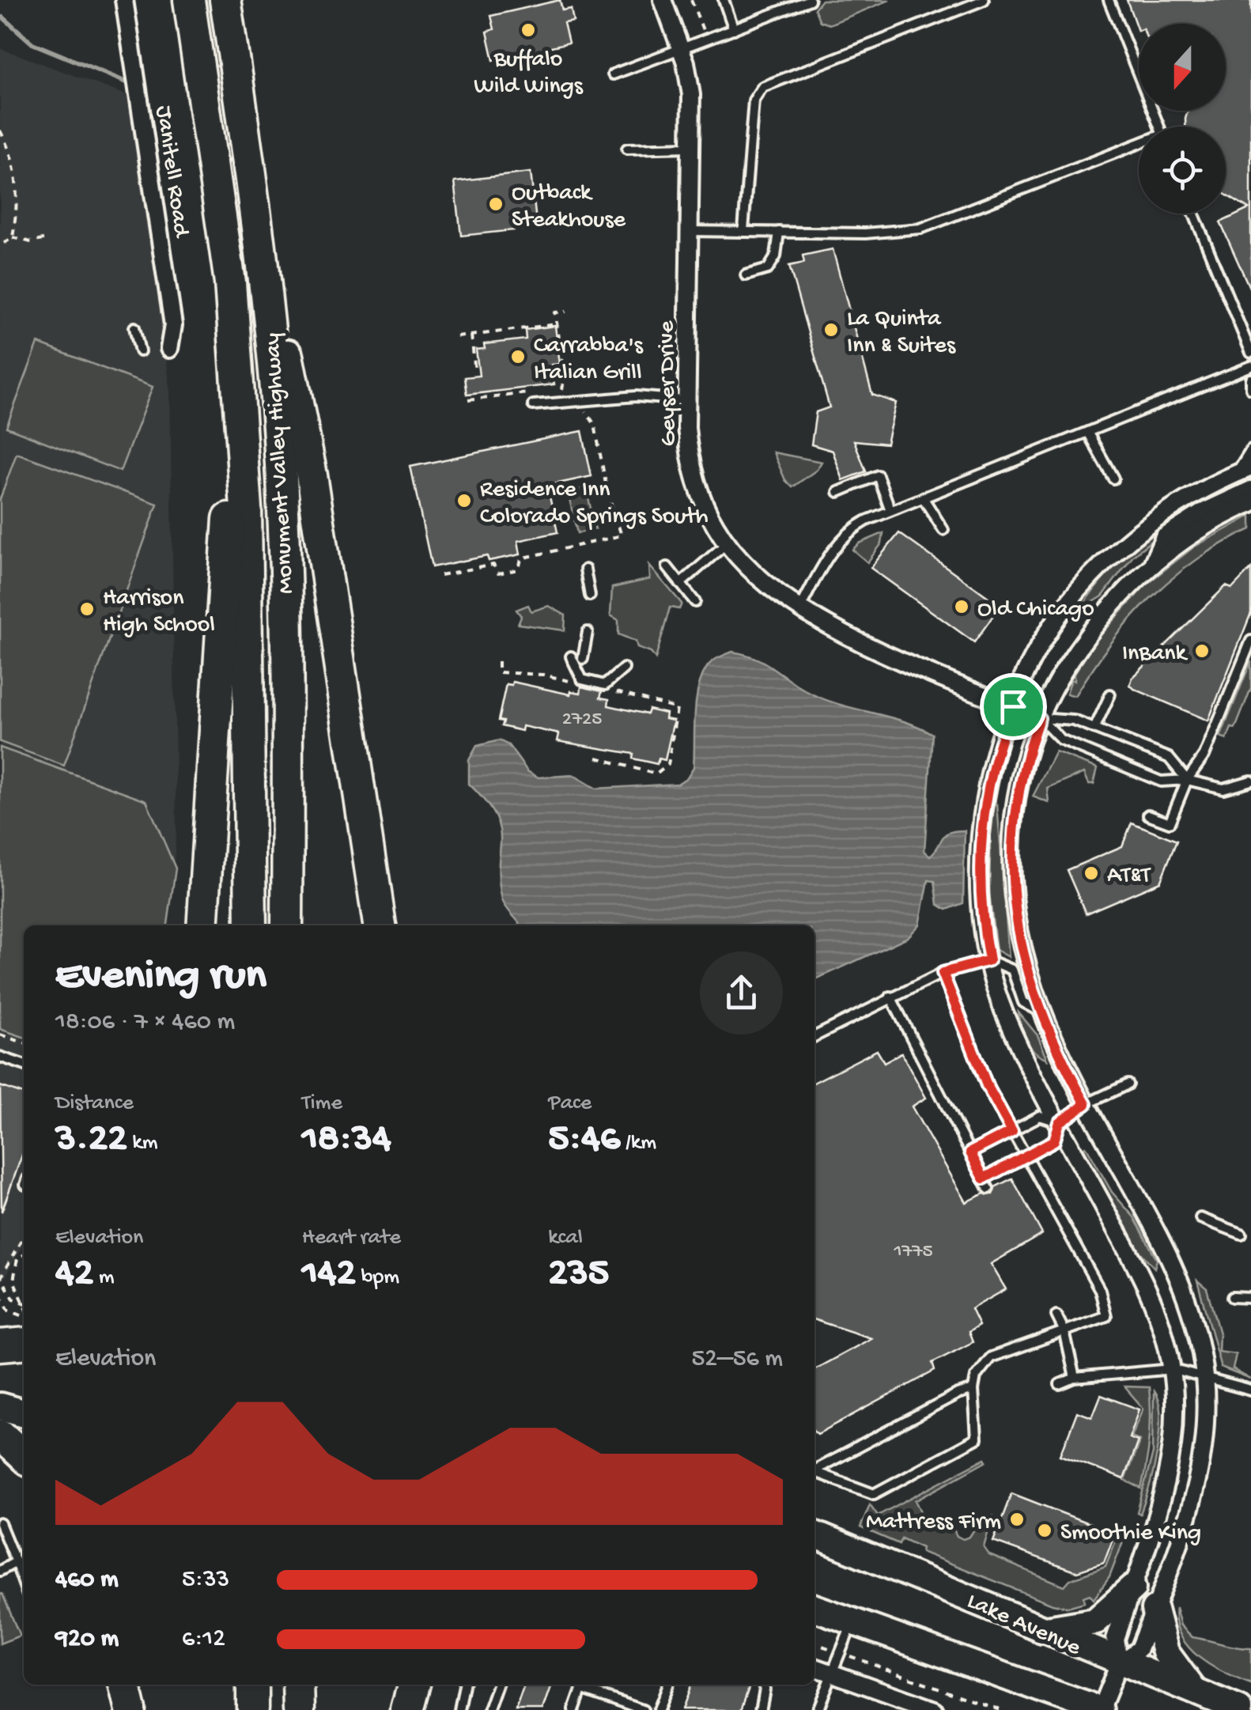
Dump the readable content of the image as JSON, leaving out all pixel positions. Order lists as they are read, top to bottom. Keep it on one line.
{"streets":{"highway":["Monument Valley Highway"],"main road":["Lake Avenue"],"street":["Janitell Road","Geyser Drive"]},"places":["Buffalo Wild Wings","Outback Steakhouse","La Quinta Inn & Suites","Carrabba's Italian Grill","Residence Inn Colorado Springs South","Old Chicago","Harrison High School","InBank","AT&T","Mattress Firm","Smoothie King"],"house_numbers":["2725","1775"],"north":"bottom","page":{"heading":["Evening run","18:06 · 7 × 460 m"],"stats":[["Distance","3.22 km"],["Time","18:34"],["Pace","5:46 /km"],["Elevation","42 m"],["Heart rate","142 bpm"],["kcal","235"]],"chart":["Elevation","52–56 m"],"list":[{"name":"460 m","note":"5:33"},{"name":"920 m","note":"6:12"}]}}
